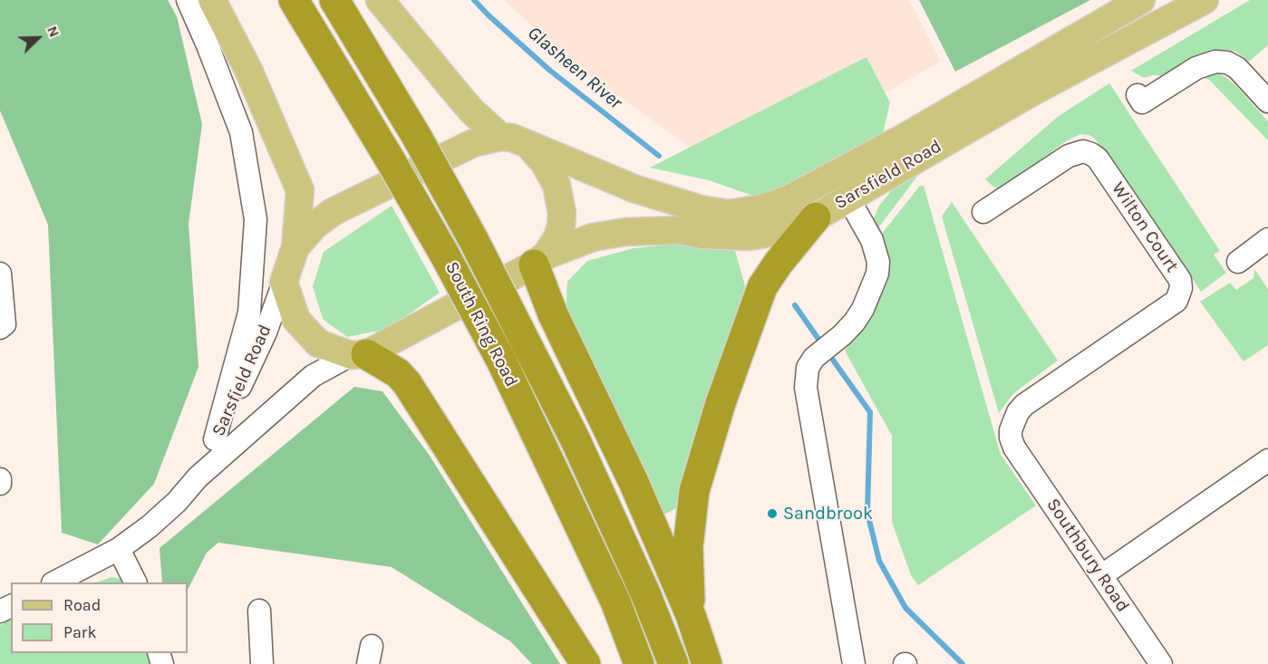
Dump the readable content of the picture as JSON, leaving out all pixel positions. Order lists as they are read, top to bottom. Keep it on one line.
{"streets":{"highway":["South Ring Road"],"main road":["Sarsfield Road"],"street":["Wilton Court","Southbury Road"]},"crossings":[["Wilton Court","Southbury Road"]],"water":["Glasheen River"],"places":["Sandbrook"],"legend":["Road","Park"],"north":"top right"}
